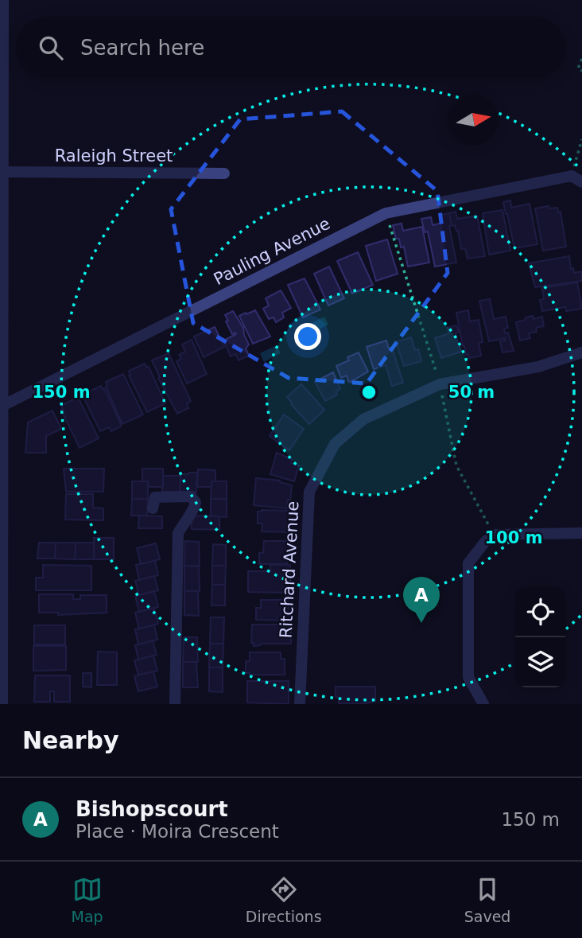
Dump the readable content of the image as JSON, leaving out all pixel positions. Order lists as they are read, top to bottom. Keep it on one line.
{"streets":{"street":["Raleigh Street","Pauling Avenue","Ritchard Avenue"]},"north":"right","page":{"search":"Search here","pins":"A","heading":"Nearby","list":[{"mark":"A","name":"Bishopscourt","note":"Place · Moira Crescent","value":"150 m"}],"nav":["Map","Directions","Saved"]},"rings":["150 m","50 m","100 m"]}
